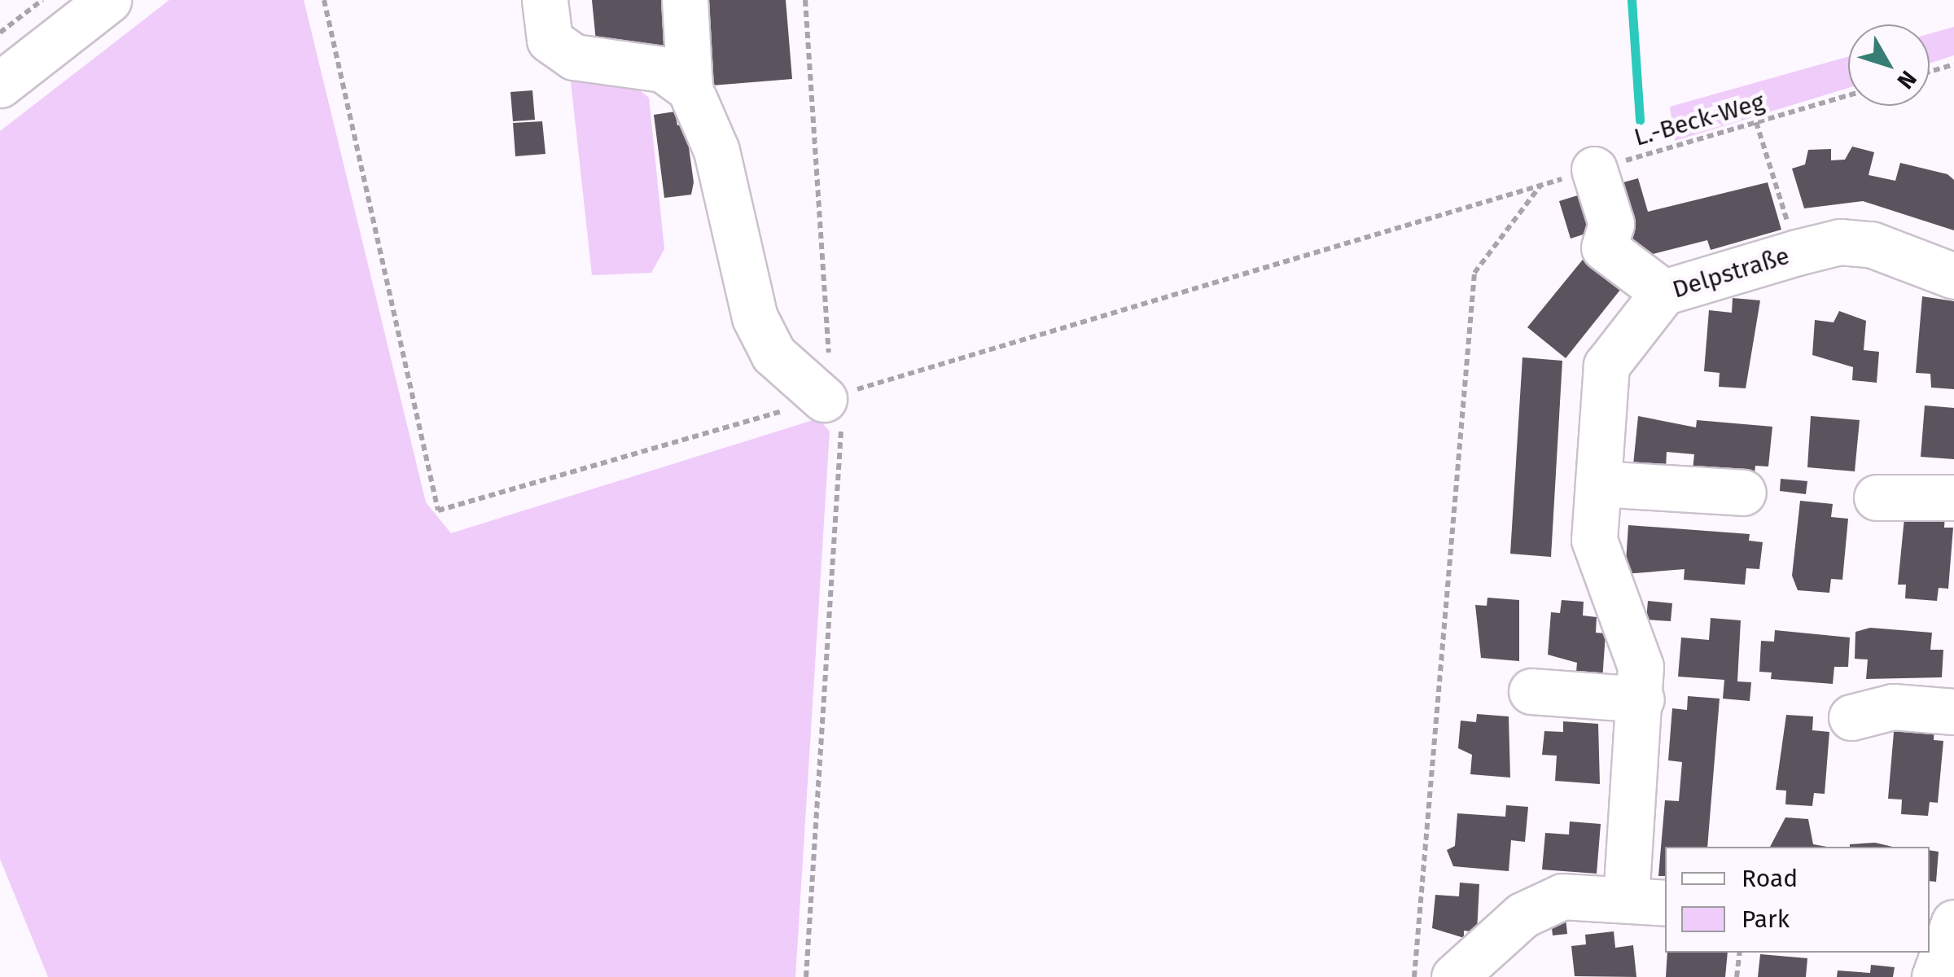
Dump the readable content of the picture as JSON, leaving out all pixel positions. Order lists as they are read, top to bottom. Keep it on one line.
{"streets":{"street":["Delpstraße"],"path":["L.-Beck-Weg"]},"legend":["Road","Park"],"north":"bottom right"}
